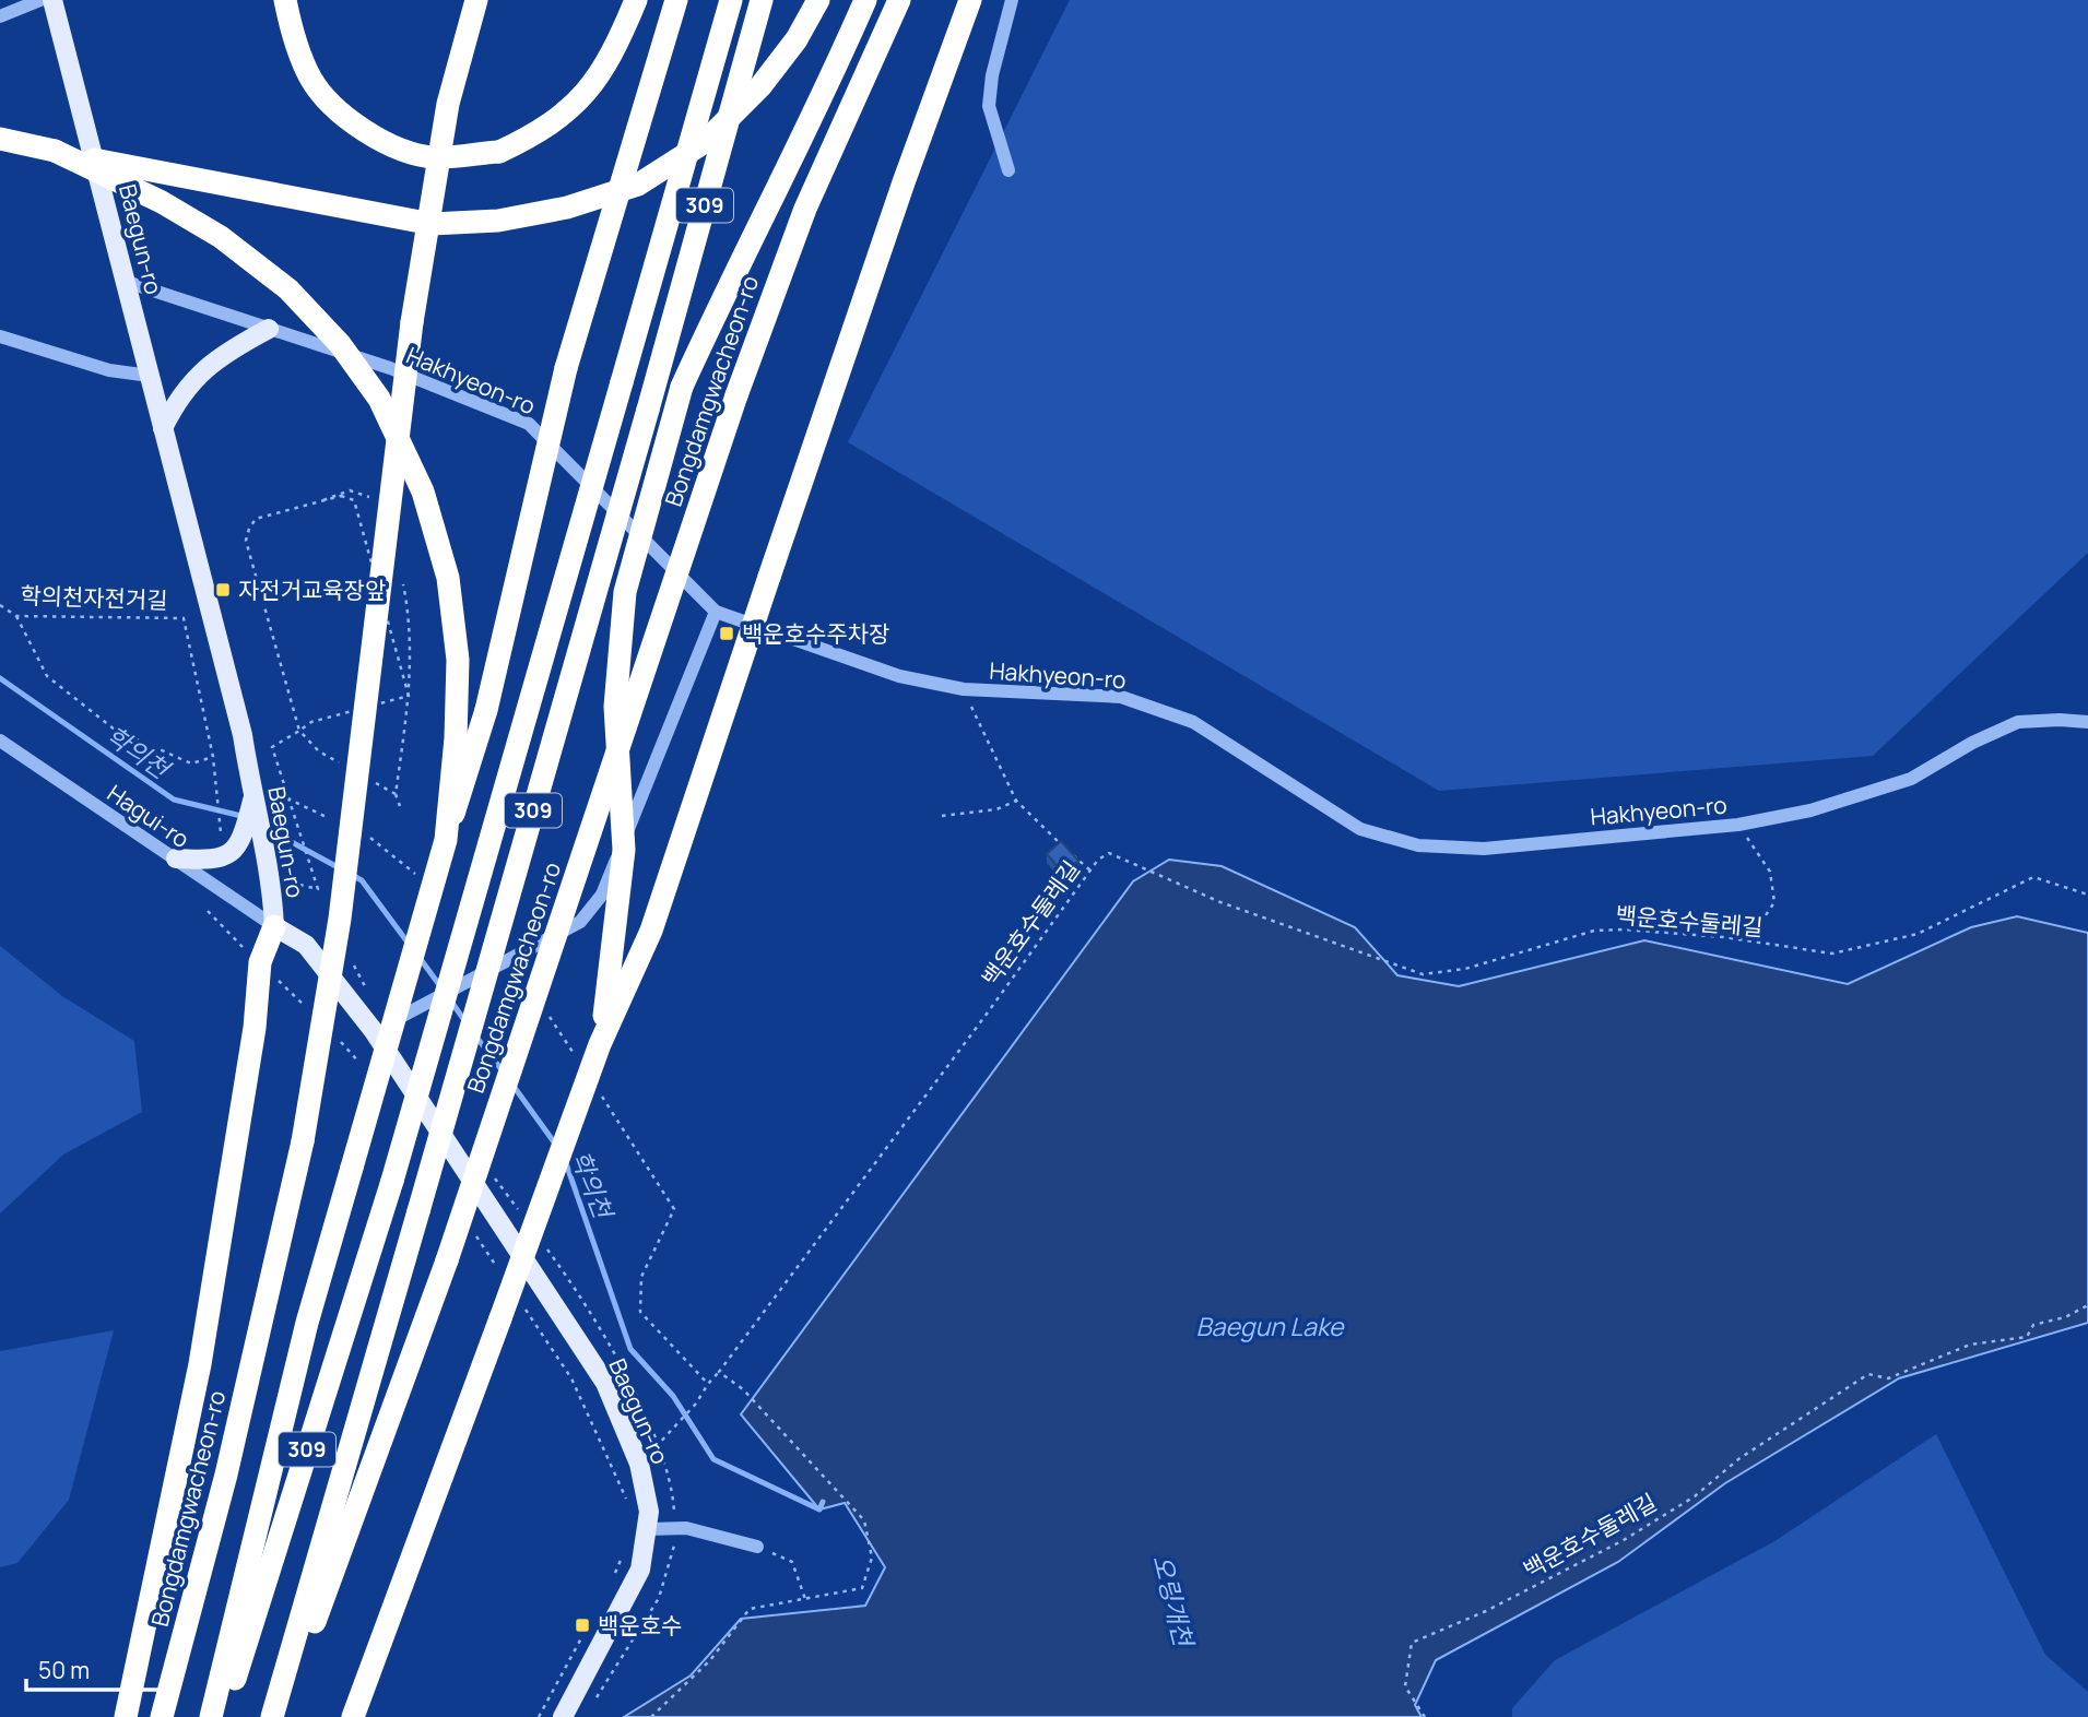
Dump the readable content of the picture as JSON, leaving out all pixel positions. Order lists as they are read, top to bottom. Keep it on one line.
{"streets":{"highway":["309","Bongdamgwacheon-ro"],"main road":["Baegun-ro"],"street":["Hakhyeon-ro","Hagui-ro"],"path":["학의천자전거길","백운호수둘레길"]},"crossings":[["Baegun-ro","Hakhyeon-ro"],["Baegun-ro","Hagui-ro"]],"water":["학의천","Baegun Lake","오링개천"],"places":{"transit":["자전거교육장앞","백운호수주차장","백운호수"]},"scale_bar":"50 m"}
